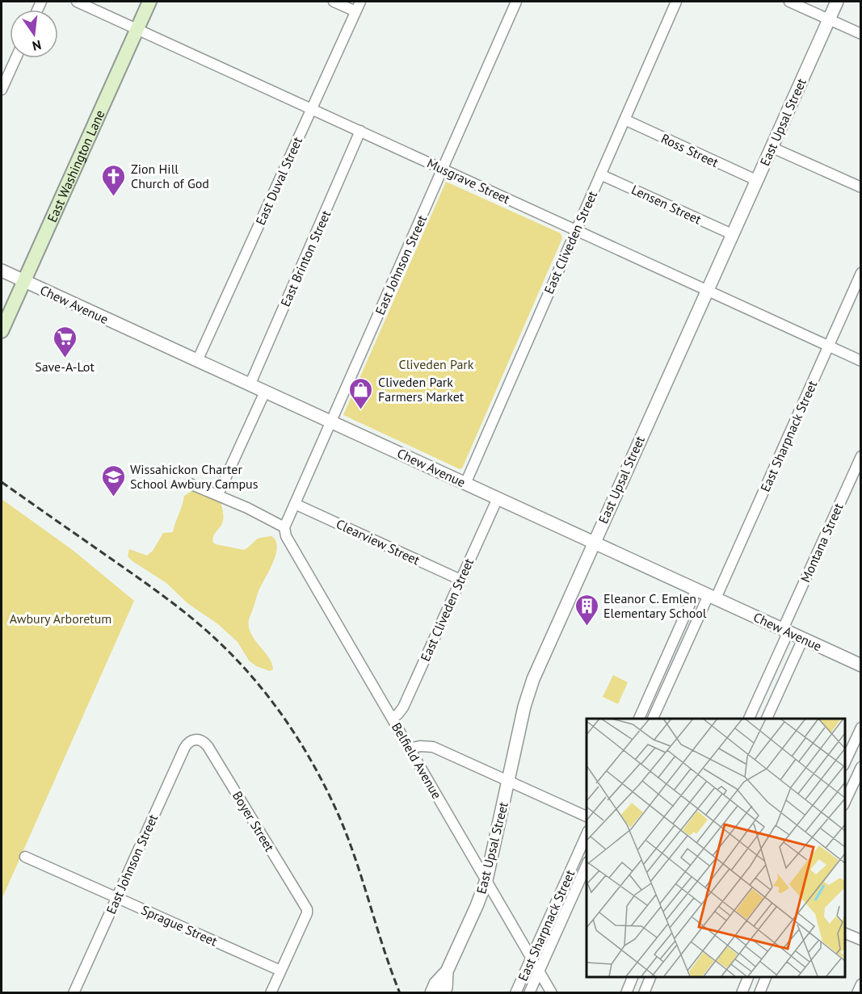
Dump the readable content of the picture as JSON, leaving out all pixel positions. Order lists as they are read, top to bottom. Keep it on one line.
{"streets":{"main road":["East Washington Lane"],"street":["East Upsal Street","Ross Street","East Duval Street","Musgrave Street","Lensen Street","East Cliveden Street","East Brinton Street","East Johnson Street","Chew Avenue","East Sharpnack Street","Clearview Street","Montana Street","Belfield Avenue","Boyer Street","Sprague Street"]},"crossings":[["East Upsal Street","Ross Street"],["East Upsal Street","Musgrave Street"],["East Upsal Street","Lensen Street"],["East Upsal Street","Chew Avenue"],["East Upsal Street","Belfield Avenue"],["Ross Street","East Cliveden Street"],["East Washington Lane","Musgrave Street"],["East Washington Lane","Chew Avenue"],["East Duval Street","Musgrave Street"],["East Duval Street","Chew Avenue"],["Musgrave Street","East Cliveden Street"],["Musgrave Street","East Brinton Street"],["Musgrave Street","East Johnson Street"],["Musgrave Street","East Sharpnack Street"],["Lensen Street","East Cliveden Street"],["East Cliveden Street","Chew Avenue"],["East Cliveden Street","Clearview Street"],["East Cliveden Street","Belfield Avenue"],["East Brinton Street","Chew Avenue"],["East Johnson Street","Chew Avenue"],["East Johnson Street","Clearview Street"],["East Johnson Street","Belfield Avenue"],["East Johnson Street","Boyer Street"],["East Johnson Street","Sprague Street"],["Chew Avenue","East Sharpnack Street"],["Chew Avenue","Montana Street"],["East Sharpnack Street","Belfield Avenue"],["Boyer Street","Sprague Street"]],"parks":["Cliveden Park","Awbury Arboretum"],"places":{"church":["Zion Hill Church of God"],"supermarket":["Save-A-Lot"],"shop":["Cliveden Park Farmers Market"],"school or university":["Wissahickon Charter School Awbury Campus"],"building":["Eleanor C. Emlen Elementary School"]},"north":"bottom"}
